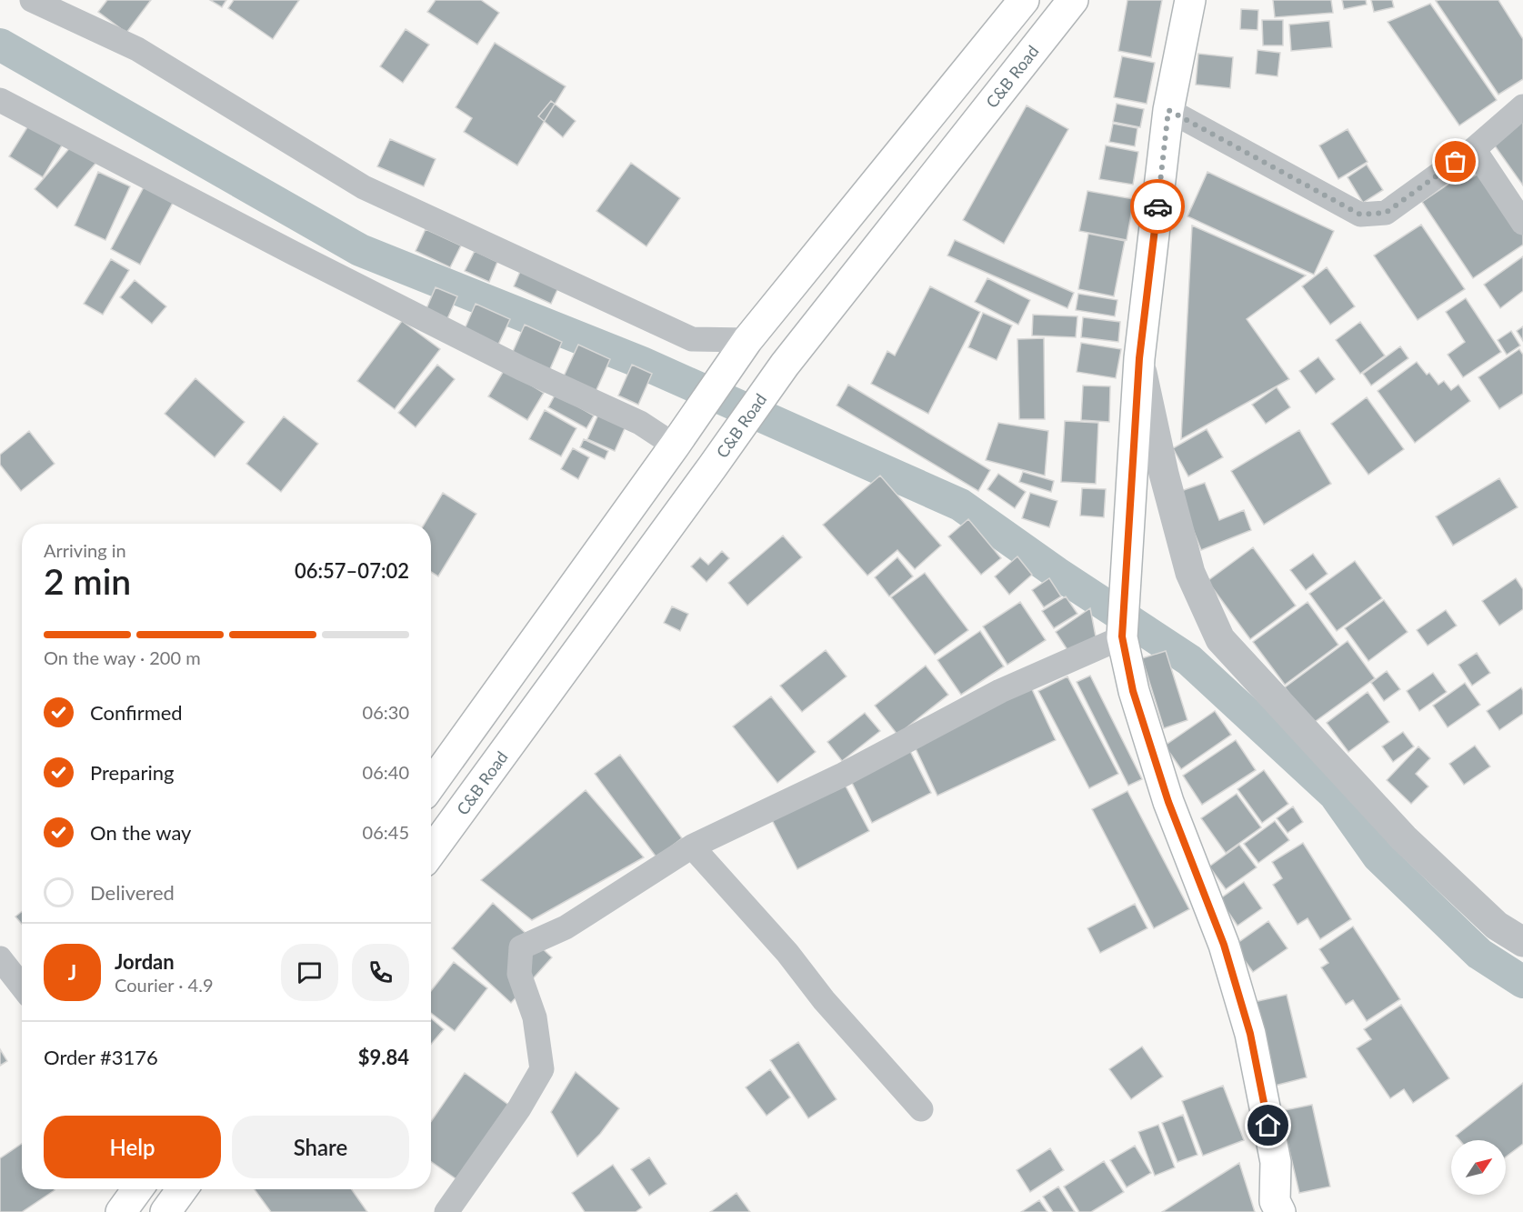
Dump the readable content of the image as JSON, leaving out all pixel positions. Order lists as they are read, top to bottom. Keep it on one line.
{"streets":{"main road":["C&B Road"]},"north":"top right","page":{"heading":["2 min","Arriving in","06:57–07:02"],"panel":["Jordan","Courier · 4.9","Order #3176","$9.84"],"bar":"On the way · 200 m","list":[["Confirmed","06:30"],["Preparing","06:40"],["On the way","06:45"],"Delivered"],"round":"J","buttons":["Help","Share"]}}
